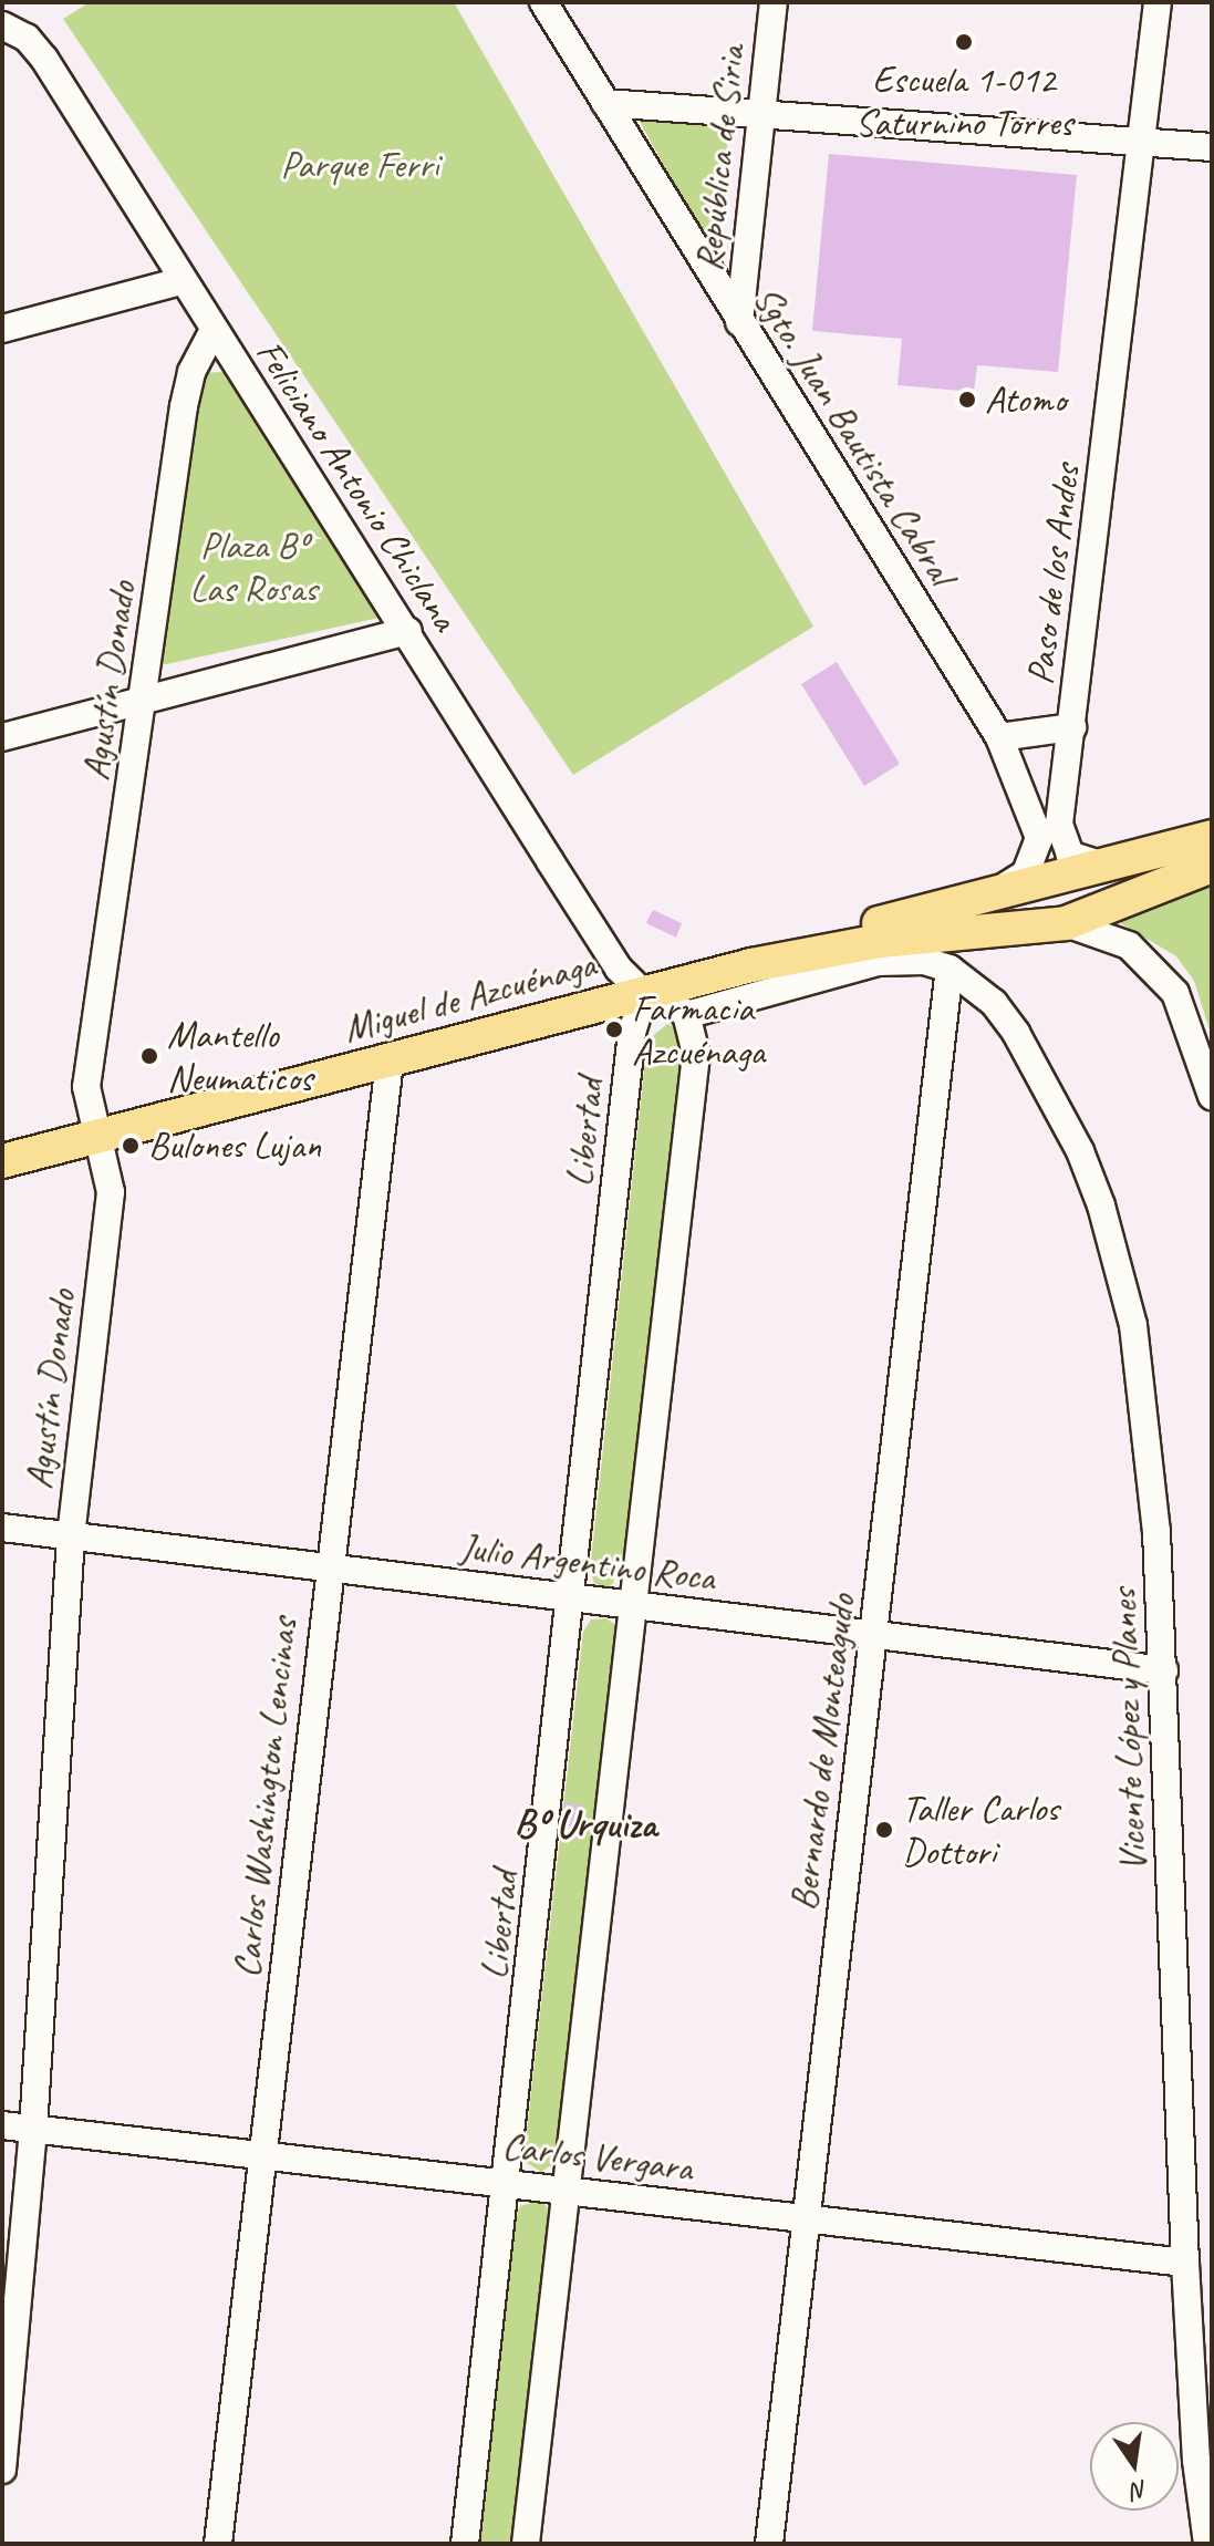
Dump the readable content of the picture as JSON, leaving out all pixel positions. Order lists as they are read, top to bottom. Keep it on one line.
{"streets":{"main road":["Miguel de Azcuénaga"],"street":["República de Siria","Sgto. Juan Bautista Cabral","Feliciano Antonio Chiclana","Paso de los Andes","Agustín Donado","Libertad","Julio Argentino Roca","Vicente López y Planes","Bernardo de Monteagudo","Carlos Washington Lencinas","Carlos Vergara"]},"crossings":[["República de Siria","Sgto. Juan Bautista Cabral"],["Sgto. Juan Bautista Cabral","Miguel de Azcuénaga"],["Feliciano Antonio Chiclana","Agustín Donado"],["Feliciano Antonio Chiclana","Miguel de Azcuénaga"],["Feliciano Antonio Chiclana","Libertad"],["Paso de los Andes","Miguel de Azcuénaga"],["Agustín Donado","Miguel de Azcuénaga"],["Agustín Donado","Julio Argentino Roca"],["Agustín Donado","Carlos Vergara"],["Miguel de Azcuénaga","Libertad"],["Miguel de Azcuénaga","Carlos Washington Lencinas"],["Libertad","Julio Argentino Roca"],["Libertad","Carlos Vergara"],["Julio Argentino Roca","Vicente López y Planes"],["Julio Argentino Roca","Bernardo de Monteagudo"],["Julio Argentino Roca","Carlos Washington Lencinas"],["Vicente López y Planes","Bernardo de Monteagudo"],["Vicente López y Planes","Carlos Vergara"],["Bernardo de Monteagudo","Carlos Vergara"],["Carlos Washington Lencinas","Carlos Vergara"]],"districts":["Bº Urquiza"],"parks":["Parque Ferri","Plaza Bº Las Rosas"],"places":["Escuela 1-012 Saturnino Torres","Atomo","Farmacia Azcuénaga","Mantello Neumaticos","Bulones Lujan","Taller Carlos Dottori"],"north":"bottom"}
